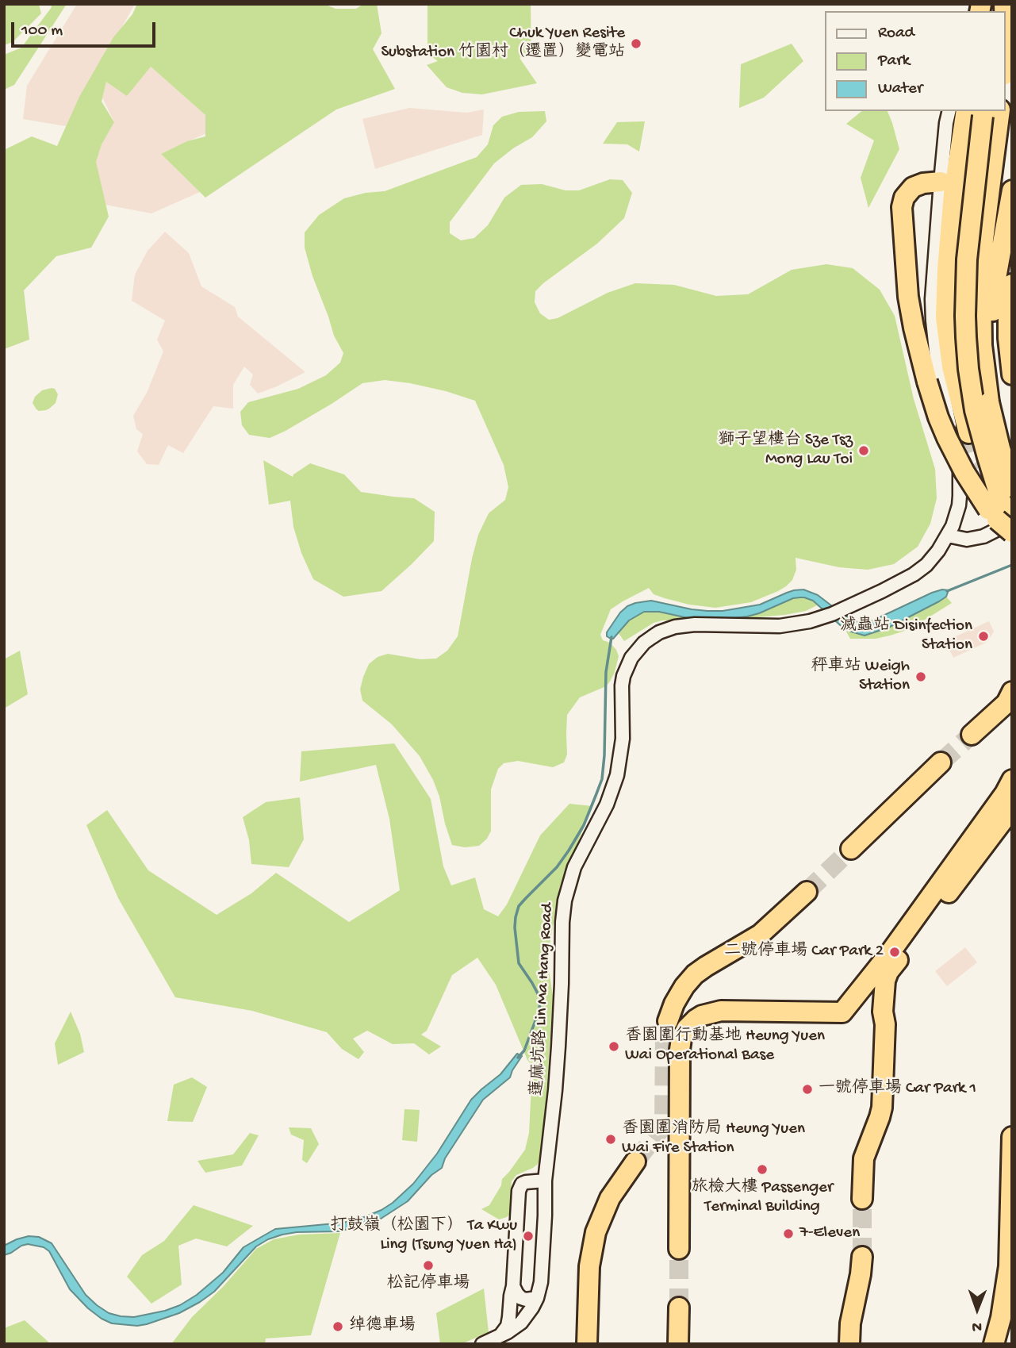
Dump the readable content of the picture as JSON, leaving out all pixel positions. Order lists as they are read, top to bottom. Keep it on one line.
{"streets":{"street":["蓮麻坑路 Lin Ma Hang Road"]},"places":["Chuk Yuen Resite Substation 竹園村（遷置）變電站","獅子望樓台 Sze Tsz Mong Lau Toi","滅蟲站 Disinfection Station","秤車站 Weigh Station","二號停車場 Car Park 2","香園圍行動基地 Heung Yuen Wai Operational Base","一號停車場 Car Park 1","香園圍消防局 Heung Yuen Wai Fire Station","旅檢大樓 Passenger Terminal Building","7-Eleven","打鼓嶺（松園下） Ta Kwu Ling (Tsung Yuen Ha)","松記停車場","绰德車場"],"legend":["Road","Park","Water"],"scale_bar":"100 m","north":"bottom"}
